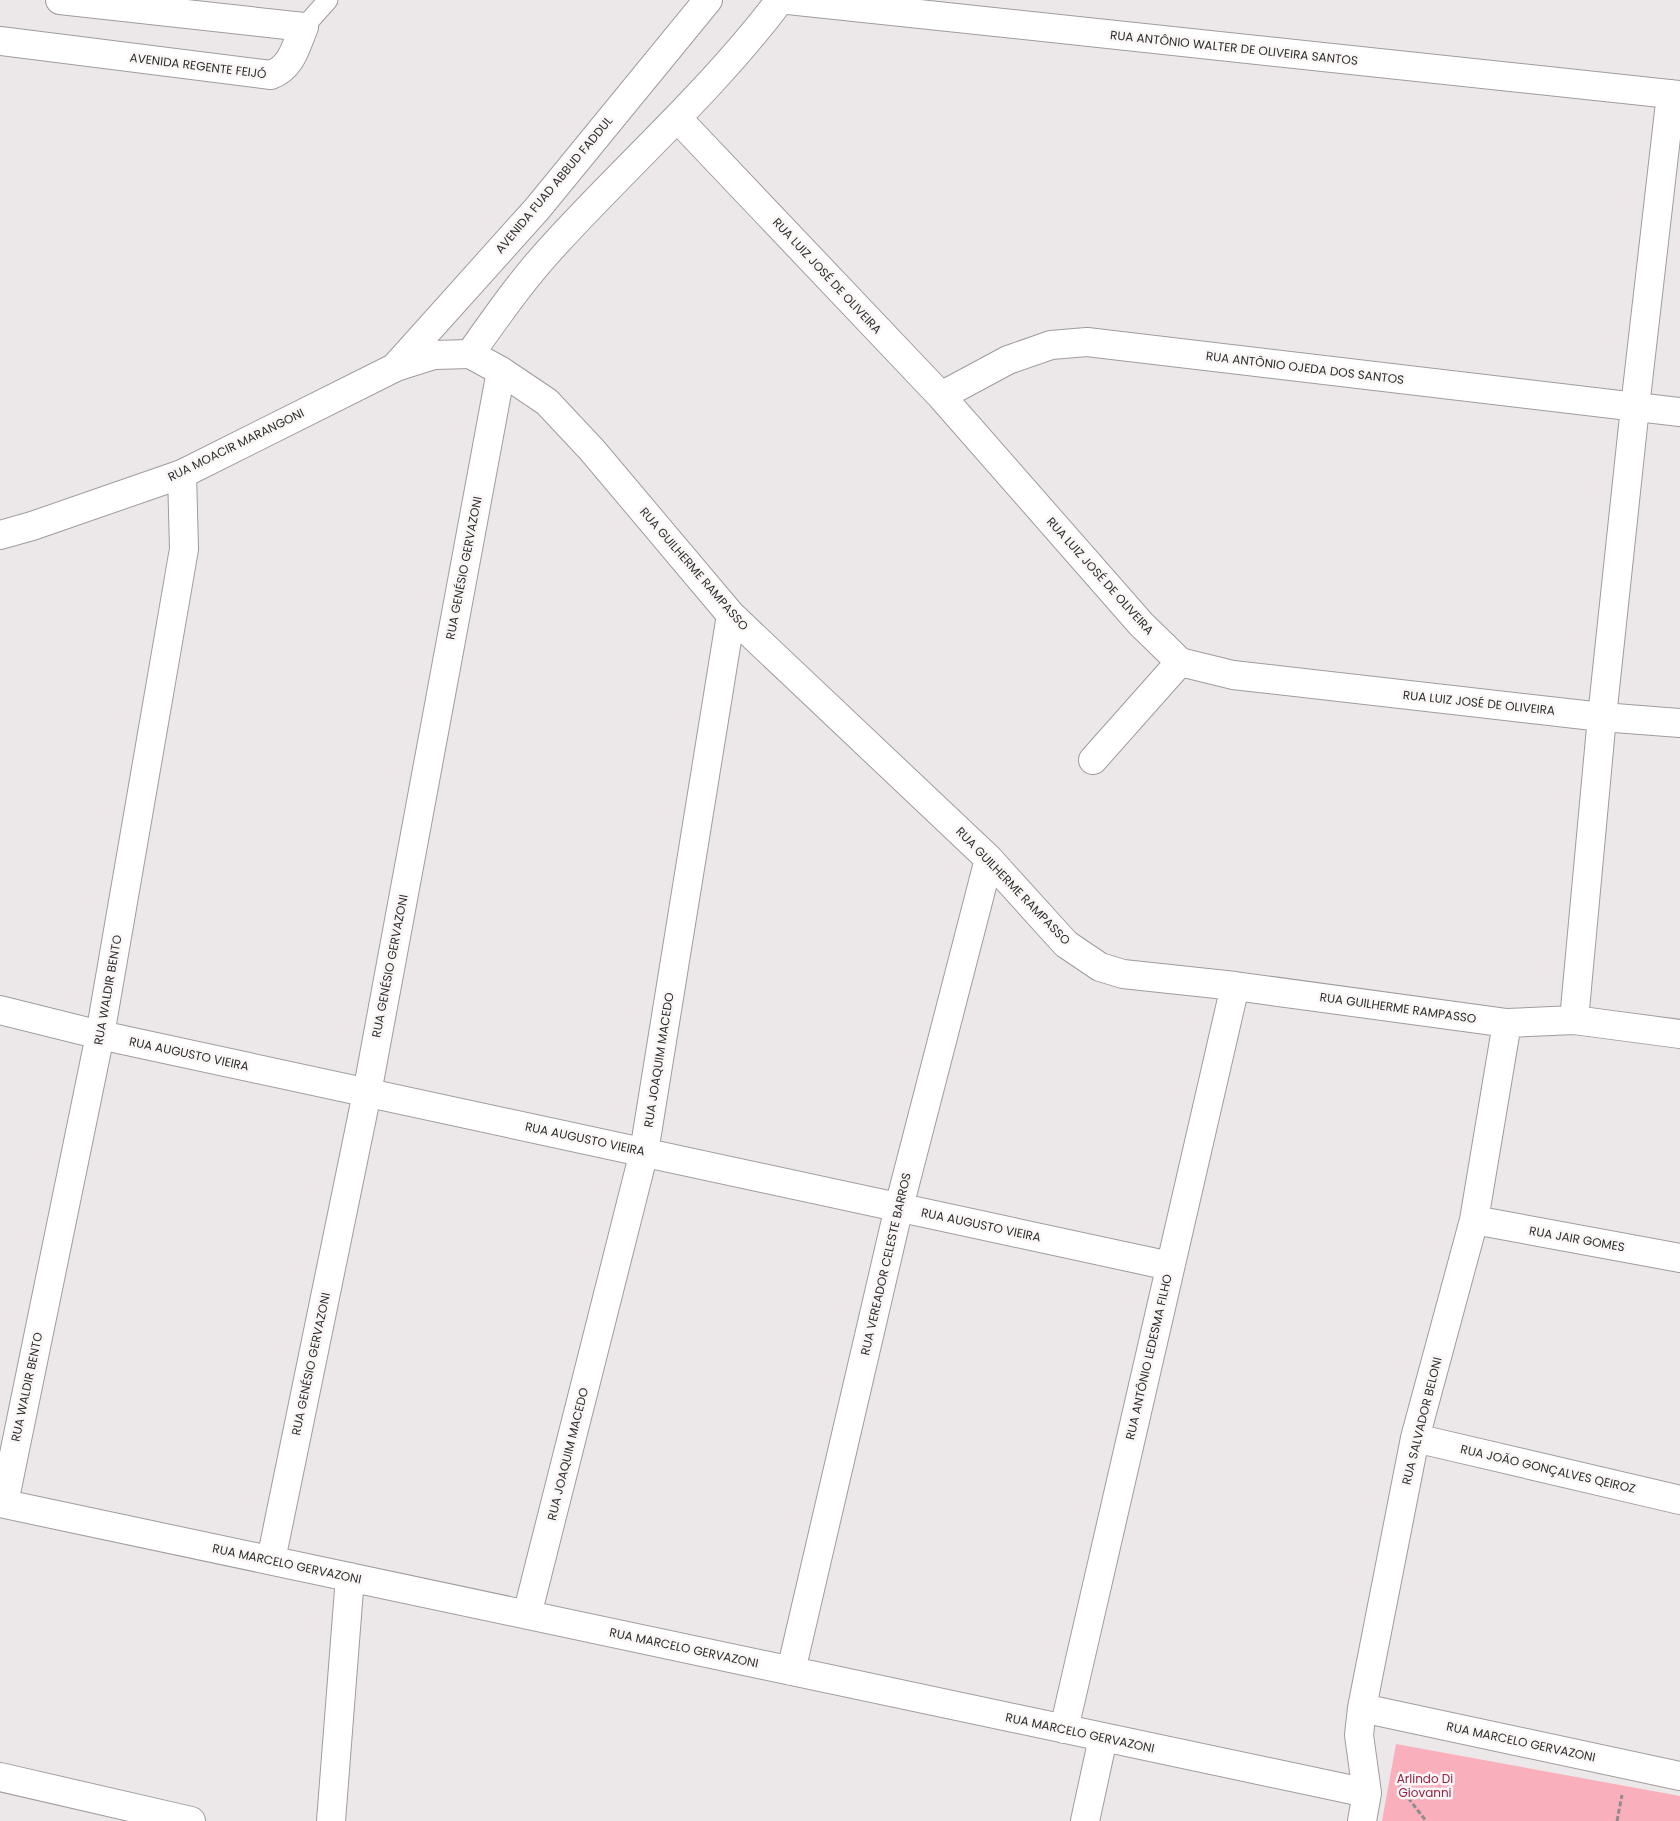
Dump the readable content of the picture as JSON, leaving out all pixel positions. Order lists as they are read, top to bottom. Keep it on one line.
{"streets":{"street":["RUA ANTÔNIO WALTER DE OLIVEIRA SANTOS","AVENIDA REGENTE FEIJÓ","AVENIDA FUAD ABBUD FADDUL","RUA LUIZ JOSÉ DE OLIVEIRA","RUA ANTÔNIO OJEDA DOS SANTOS","RUA MOACIR MARANGONI","RUA GENÉSIO GERVAZONI","RUA GUILHERME RAMPASSO","RUA WALDIR BENTO","RUA AUGUSTO VIEIRA","RUA JOAQUIM MACEDO","RUA JAIR GOMES","RUA VEREADOR CELESTE BARROS","RUA ANTÔNIO LEDESMA FILHO","RUA SALVADOR BELONI","RUA JOÃO GONÇALVES QEIROZ","RUA MARCELO GERVAZONI"]},"crossings":[["AVENIDA FUAD ABBUD FADDUL","RUA MOACIR MARANGONI"],["RUA LUIZ JOSÉ DE OLIVEIRA","RUA ANTÔNIO OJEDA DOS SANTOS"],["RUA MOACIR MARANGONI","RUA GUILHERME RAMPASSO"],["RUA MOACIR MARANGONI","RUA WALDIR BENTO"],["RUA GENÉSIO GERVAZONI","RUA GUILHERME RAMPASSO"],["RUA GENÉSIO GERVAZONI","RUA AUGUSTO VIEIRA"],["RUA GENÉSIO GERVAZONI","RUA MARCELO GERVAZONI"],["RUA GUILHERME RAMPASSO","RUA JOAQUIM MACEDO"],["RUA GUILHERME RAMPASSO","RUA VEREADOR CELESTE BARROS"],["RUA GUILHERME RAMPASSO","RUA ANTÔNIO LEDESMA FILHO"],["RUA GUILHERME RAMPASSO","RUA SALVADOR BELONI"],["RUA WALDIR BENTO","RUA AUGUSTO VIEIRA"],["RUA WALDIR BENTO","RUA MARCELO GERVAZONI"],["RUA AUGUSTO VIEIRA","RUA JOAQUIM MACEDO"],["RUA AUGUSTO VIEIRA","RUA VEREADOR CELESTE BARROS"],["RUA AUGUSTO VIEIRA","RUA ANTÔNIO LEDESMA FILHO"],["RUA JOAQUIM MACEDO","RUA MARCELO GERVAZONI"],["RUA JAIR GOMES","RUA SALVADOR BELONI"],["RUA VEREADOR CELESTE BARROS","RUA MARCELO GERVAZONI"],["RUA ANTÔNIO LEDESMA FILHO","RUA MARCELO GERVAZONI"],["RUA SALVADOR BELONI","RUA JOÃO GONÇALVES QEIROZ"],["RUA SALVADOR BELONI","RUA MARCELO GERVAZONI"]],"parks":["Arlindo Di Giovanni"]}
